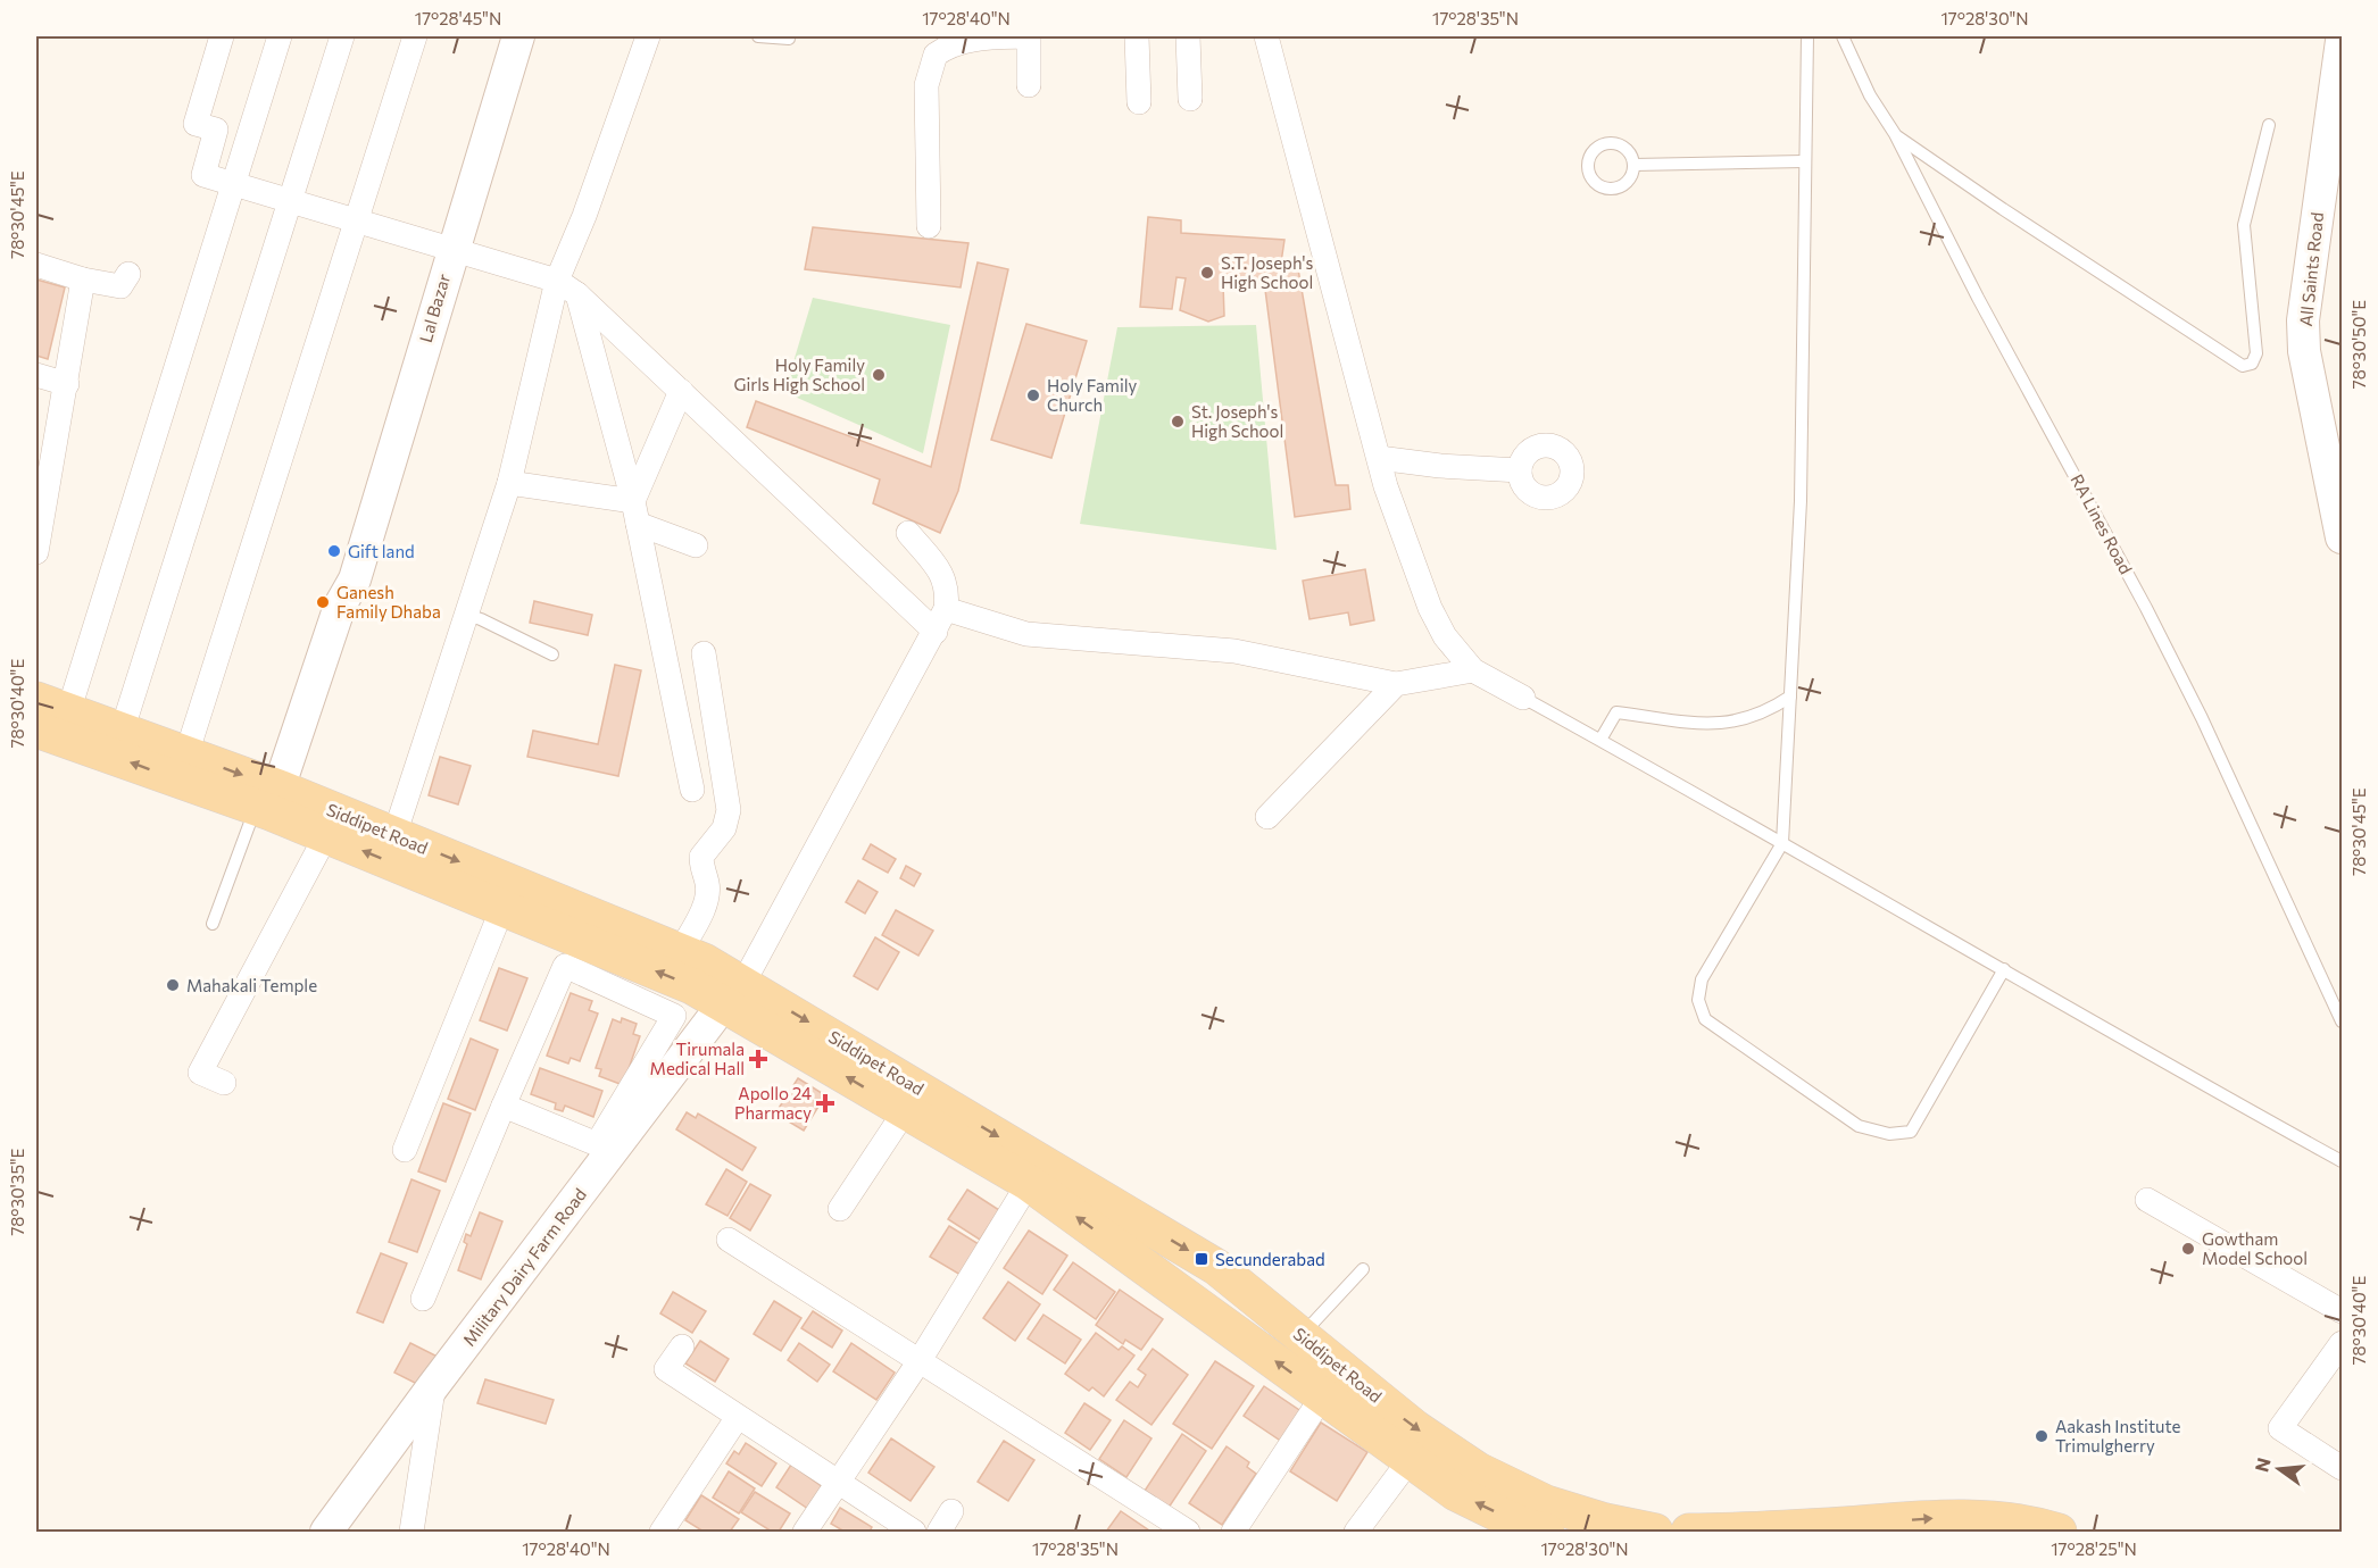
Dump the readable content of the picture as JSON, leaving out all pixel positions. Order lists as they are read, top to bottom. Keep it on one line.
{"streets":{"main road":["All Saints Road","Lal Bazar","Siddipet Road","Military Dairy Farm Road"],"lane":["RA Lines Road"]},"crossings":[["Lal Bazar","Siddipet Road"],["Siddipet Road","Military Dairy Farm Road"]],"places":{"other":["S.T. Joseph's High School","Holy Family Girls High School","Holy Family Church","St. Joseph's High School","Gift land","Ganesh Family Dhaba","Mahakali Temple","Gowtham Model School","Aakash Institute Trimulgherry"],"health":["Tirumala Medical Hall","Apollo 24 Pharmacy"],"transit":["Secunderabad"]},"north":"left","coordinates":["17°28'45\"N","17°28'40\"N","17°28'35\"N","17°28'30\"N","78°30'45\"E","78°30'50\"E","78°30'40\"E","78°30'35\"E","17°28'25\"N"]}
